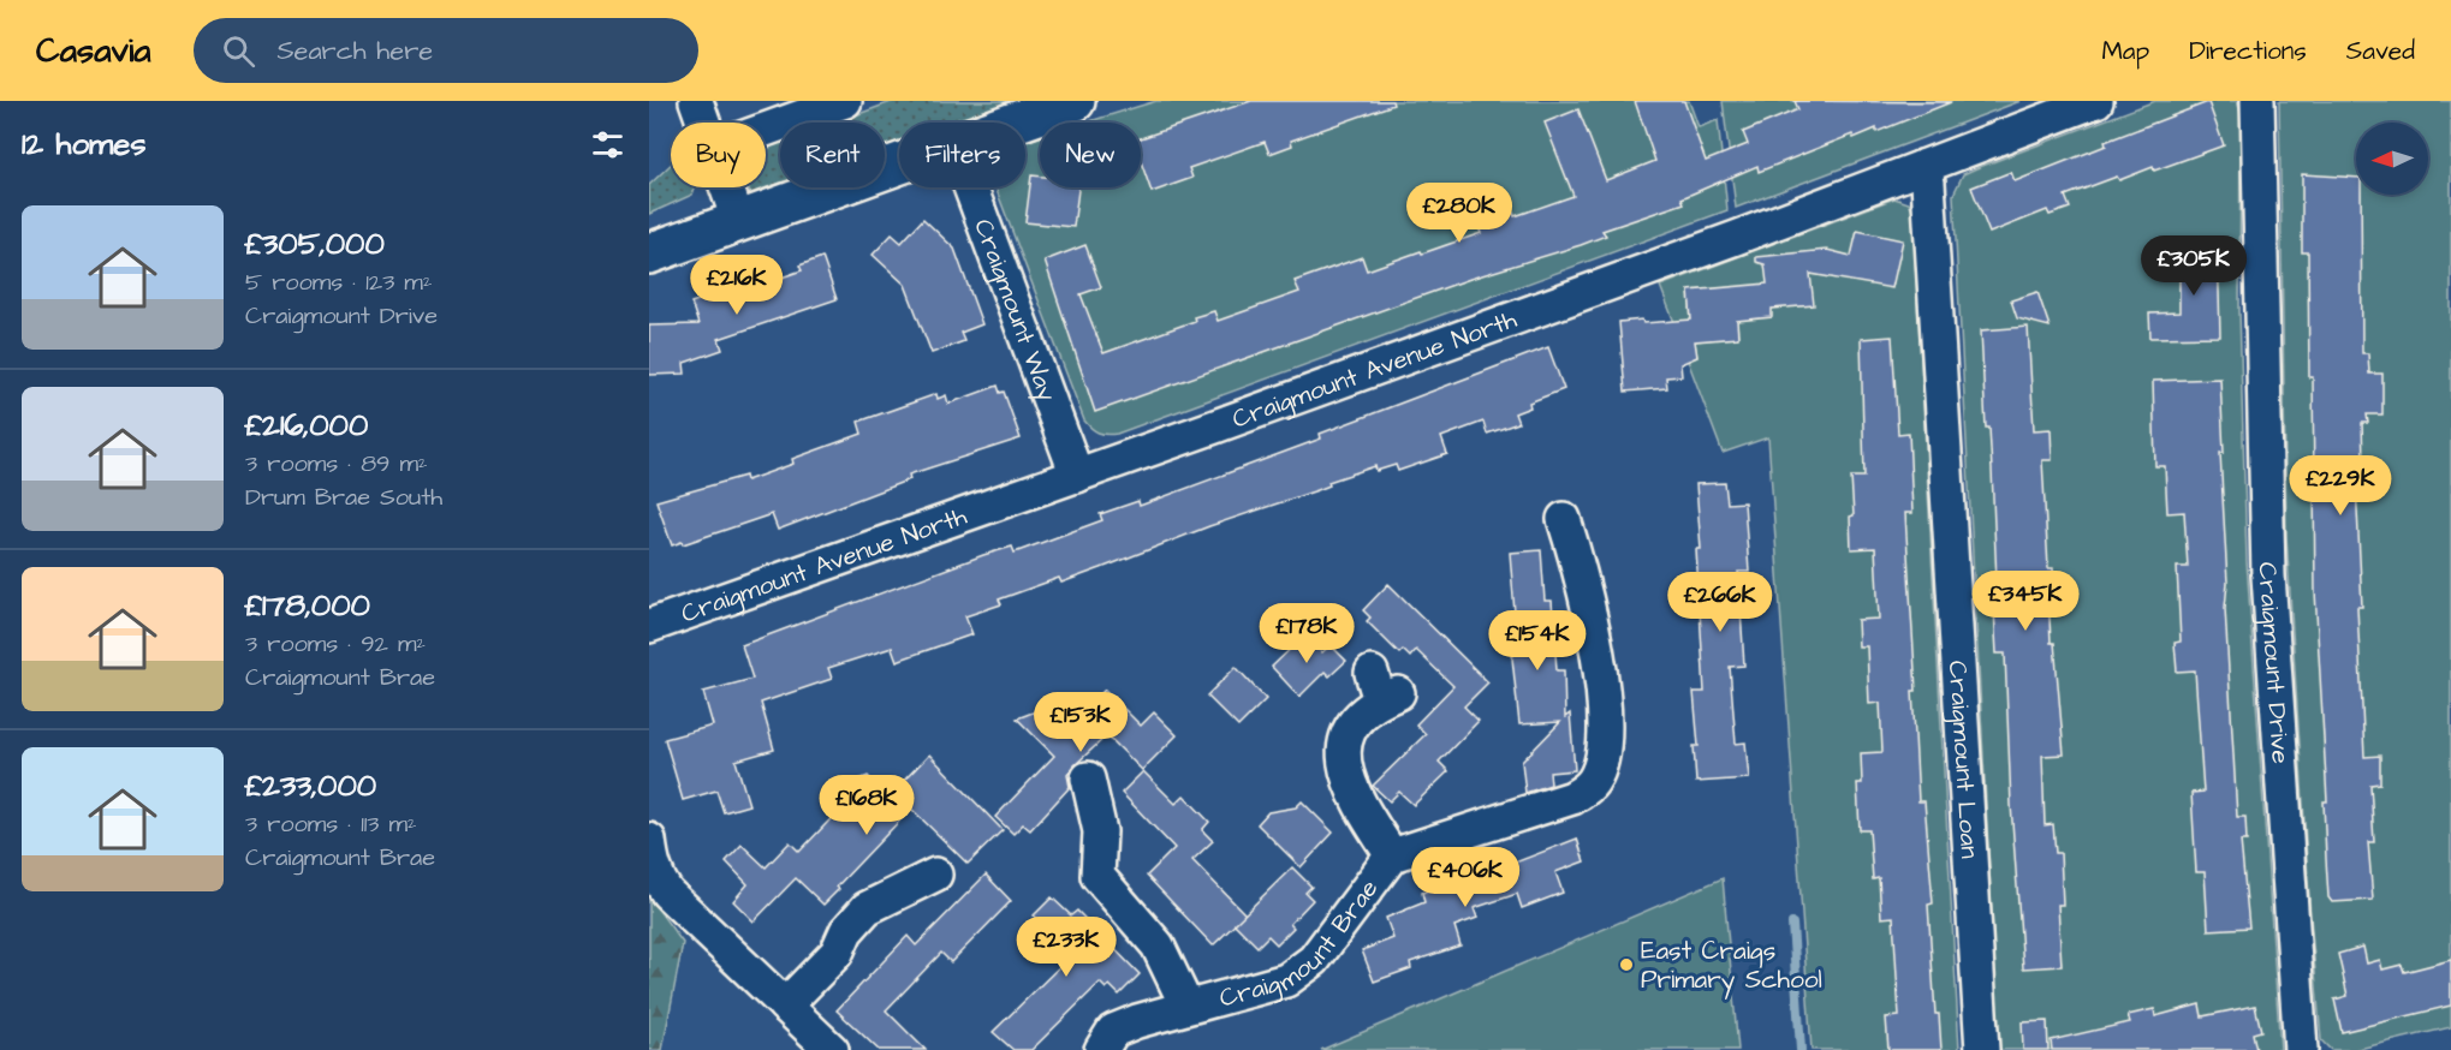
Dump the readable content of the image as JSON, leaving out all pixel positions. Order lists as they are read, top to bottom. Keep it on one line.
{"streets":{"street":["Craigmount Way","Craigmount Avenue North","Craigmount Drive","Craigmount Loan","Craigmount Brae"]},"crossings":[["Craigmount Way","Craigmount Avenue North"],["Craigmount Avenue North","Craigmount Loan"]],"places":["East Craigs Primary School"],"north":"left","page":{"header":"Casavia","search":"Search here","nav":["Map","Directions","Saved"],"heading":"12 homes","chip":["Buy","Rent","Filters","New"],"price":["£280K","£305K","£216K","£229K","£345K","£266K","£178K","£154K","£153K","£168K","£406K","£233K"],"list":[{"name":"£305,000","note":"5 rooms · 123 m² · Craigmount Drive"},{"name":"£216,000","note":"3 rooms · 89 m² · Drum Brae South"},{"name":"£178,000","note":"3 rooms · 92 m² · Craigmount Brae"},{"name":"£233,000","note":"3 rooms · 113 m² · Craigmount Brae"}]}}
